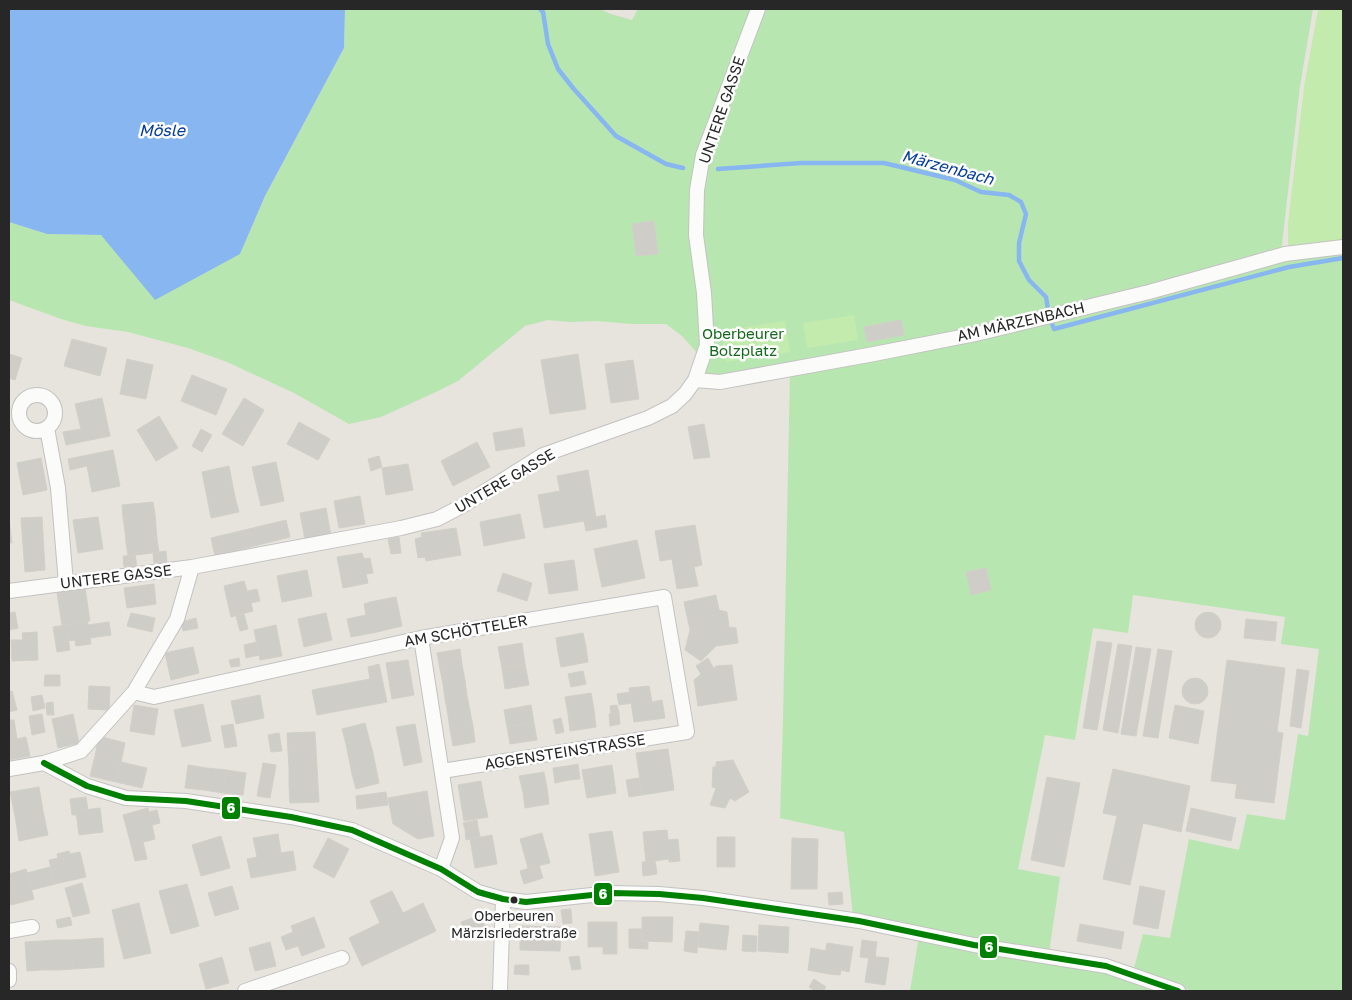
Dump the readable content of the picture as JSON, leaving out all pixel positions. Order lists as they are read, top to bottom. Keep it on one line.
{"streets":{"street":["UNTERE GASSE","AM MÄRZENBACH","AM SCHÖTTELER","AGGENSTEINSTRASSE"]},"crossings":[["UNTERE GASSE","AM MÄRZENBACH"],["AM SCHÖTTELER","AGGENSTEINSTRASSE"]],"water":["Mösle","Märzenbach"],"parks":["Oberbeurer Bolzplatz"],"places":["Oberbeuren Märzisriederstraße"],"lines":["transit line 6"]}
